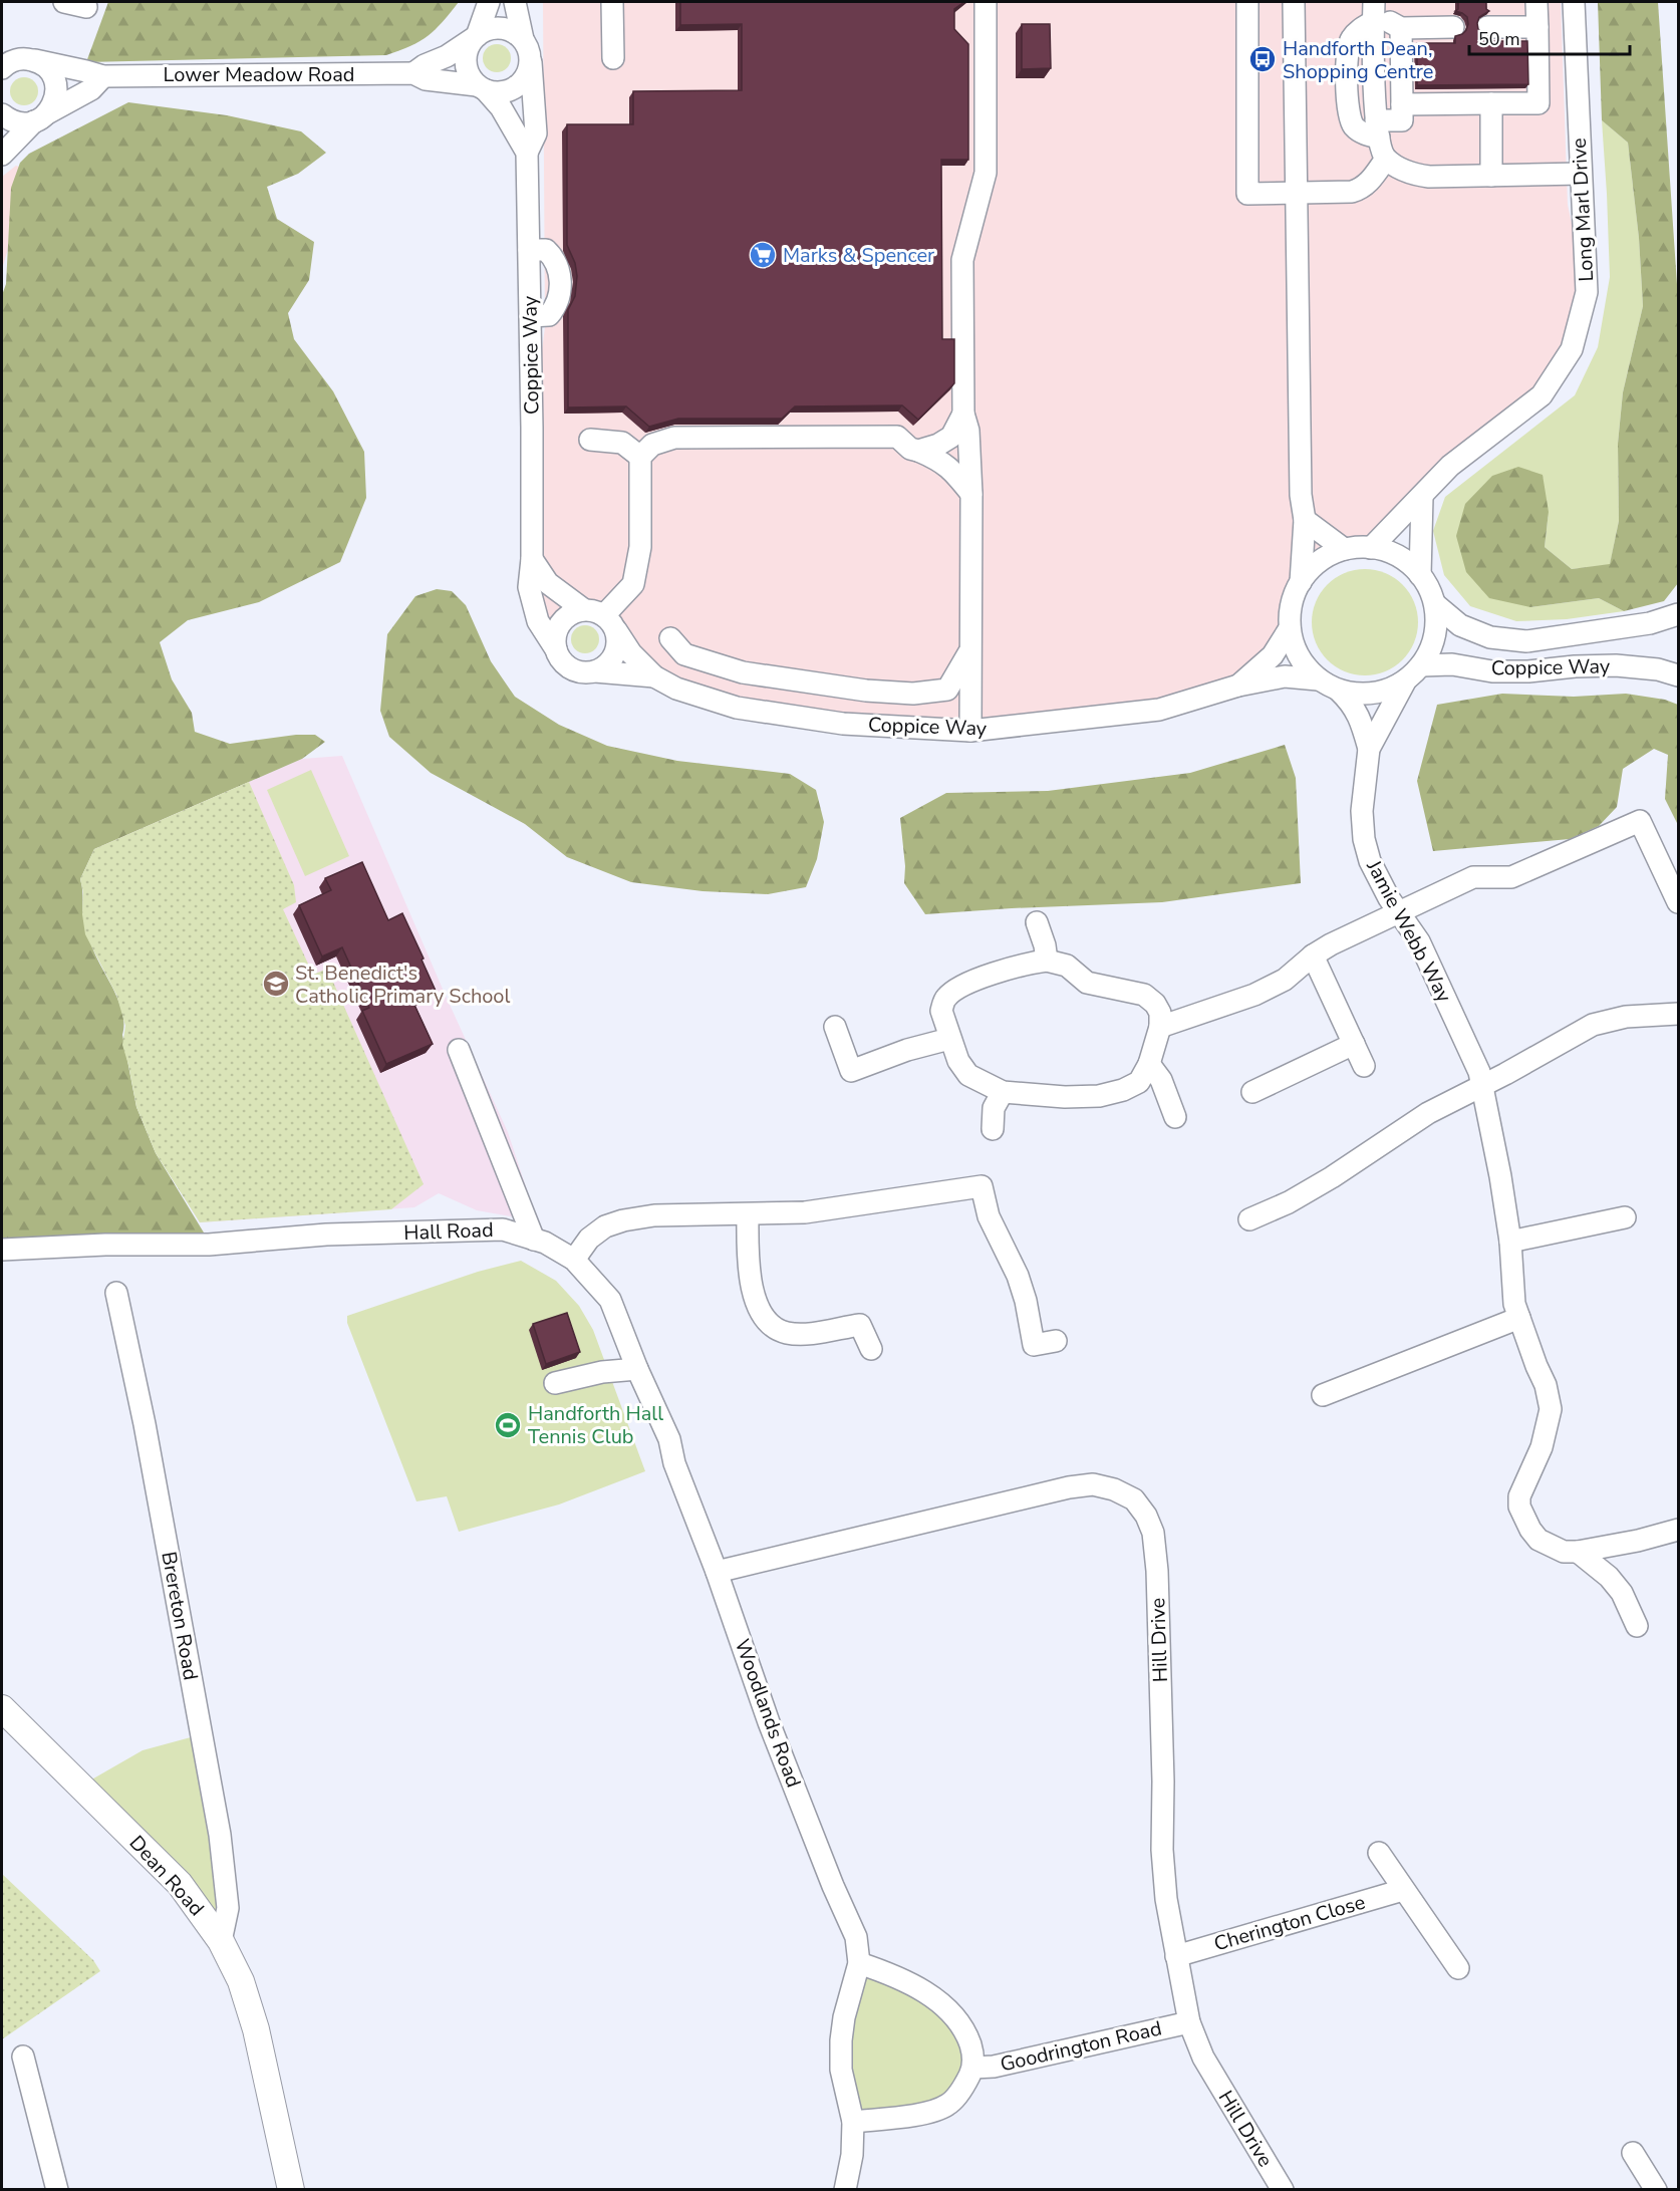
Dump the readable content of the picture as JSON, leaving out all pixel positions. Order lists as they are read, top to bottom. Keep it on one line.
{"streets":{"main road":["Dean Road"],"street":["Lower Meadow Road","Long Marl Drive","Coppice Way","Jamie Webb Way","Hall Road","Brereton Road","Hill Drive","Woodlands Road","Cherington Close","Goodrington Road"]},"crossings":[["Lower Meadow Road","Coppice Way"],["Long Marl Drive","Coppice Way"],["Long Marl Drive","Jamie Webb Way"],["Coppice Way","Jamie Webb Way"],["Hall Road","Woodlands Road"],["Brereton Road","Dean Road"],["Hill Drive","Woodlands Road"],["Hill Drive","Cherington Close"],["Hill Drive","Goodrington Road"],["Woodlands Road","Goodrington Road"]],"places":{"bus stop":["Handforth Dean, Shopping Centre"],"supermarket":["Marks & Spencer"],"school or university":["St. Benedict's Catholic Primary School"],"sports":["Handforth Hall Tennis Club"]},"scale_bar":"50 m"}
